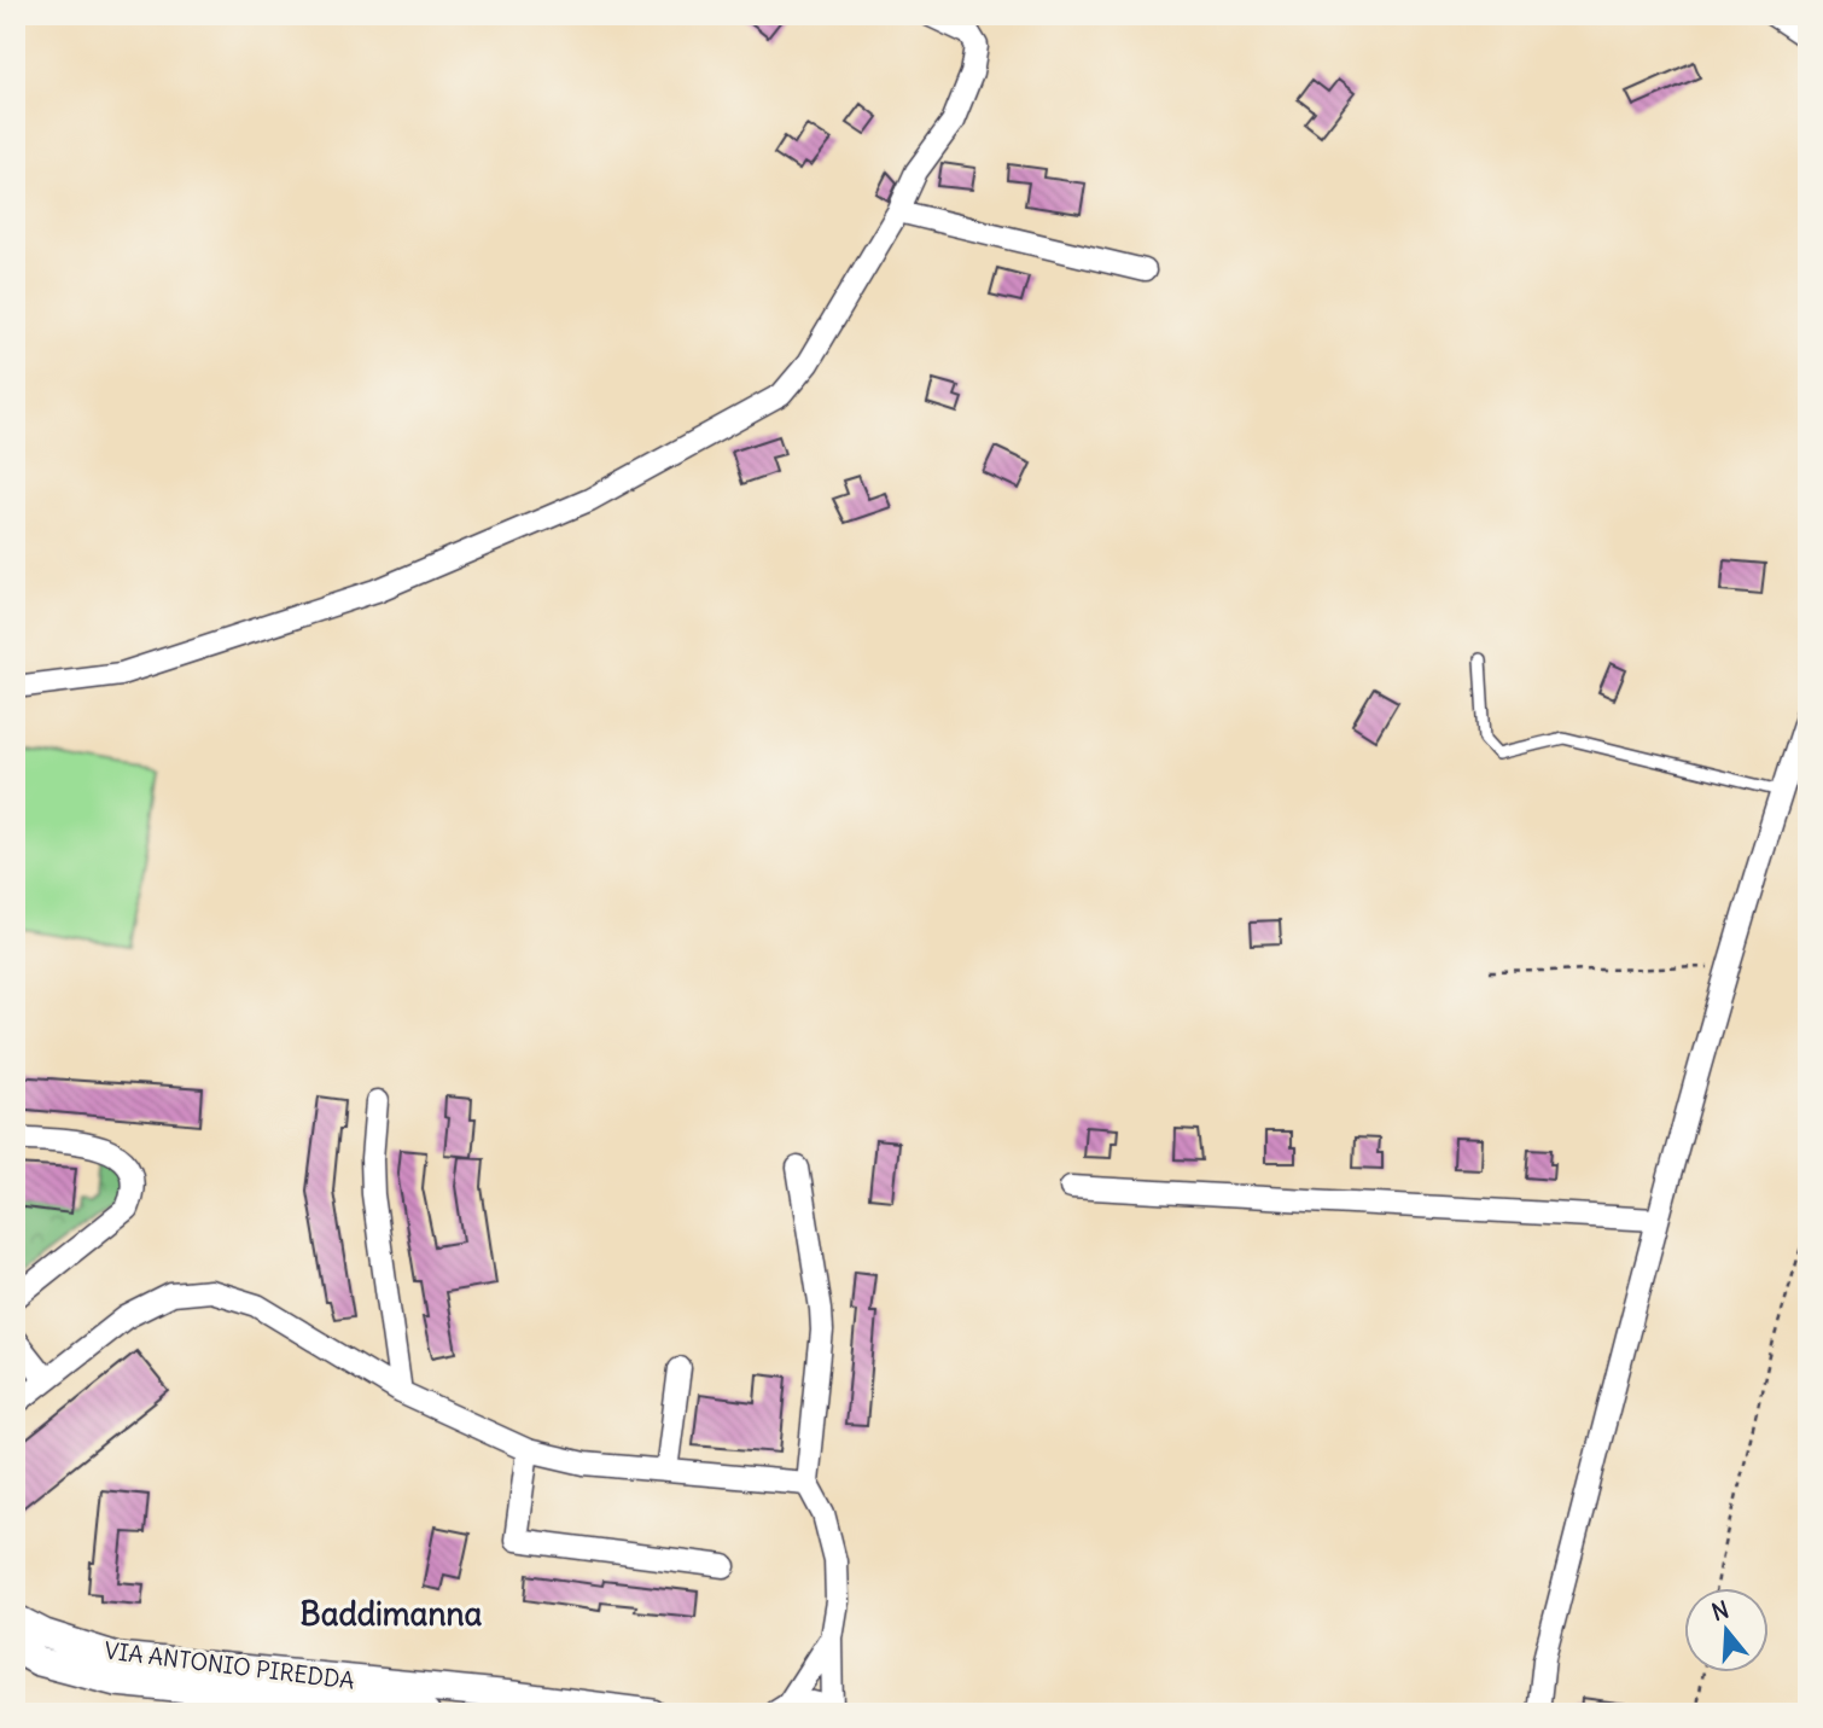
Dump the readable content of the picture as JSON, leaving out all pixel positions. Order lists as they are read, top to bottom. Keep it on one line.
{"streets":{"street":["VIA ANTONIO PIREDDA"]},"districts":["Baddimanna"],"north":"top"}
